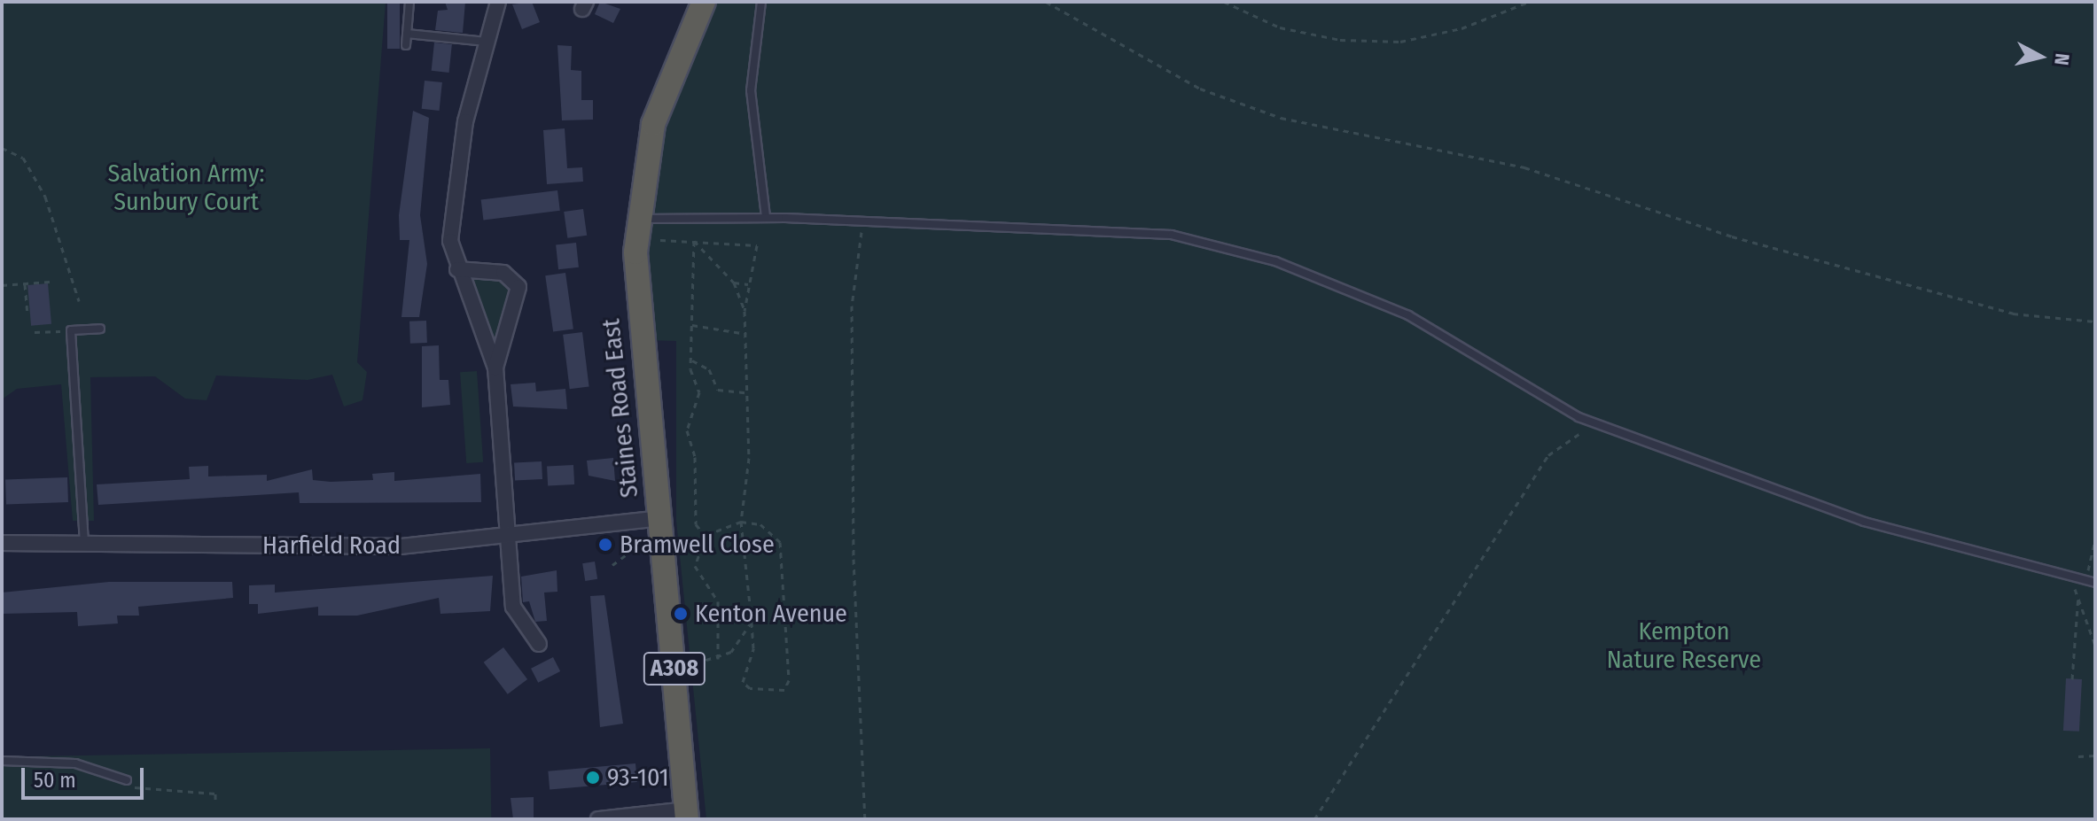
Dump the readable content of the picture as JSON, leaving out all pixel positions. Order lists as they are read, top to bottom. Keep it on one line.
{"streets":{"highway":["Staines Road East","A308"],"street":["Harfield Road"]},"crossings":[["Staines Road East","Harfield Road"]],"parks":["Salvation Army: Sunbury Court","Kempton Nature Reserve"],"places":["Bramwell Close","Kenton Avenue","93-101"],"scale_bar":"50 m","north":"right"}
